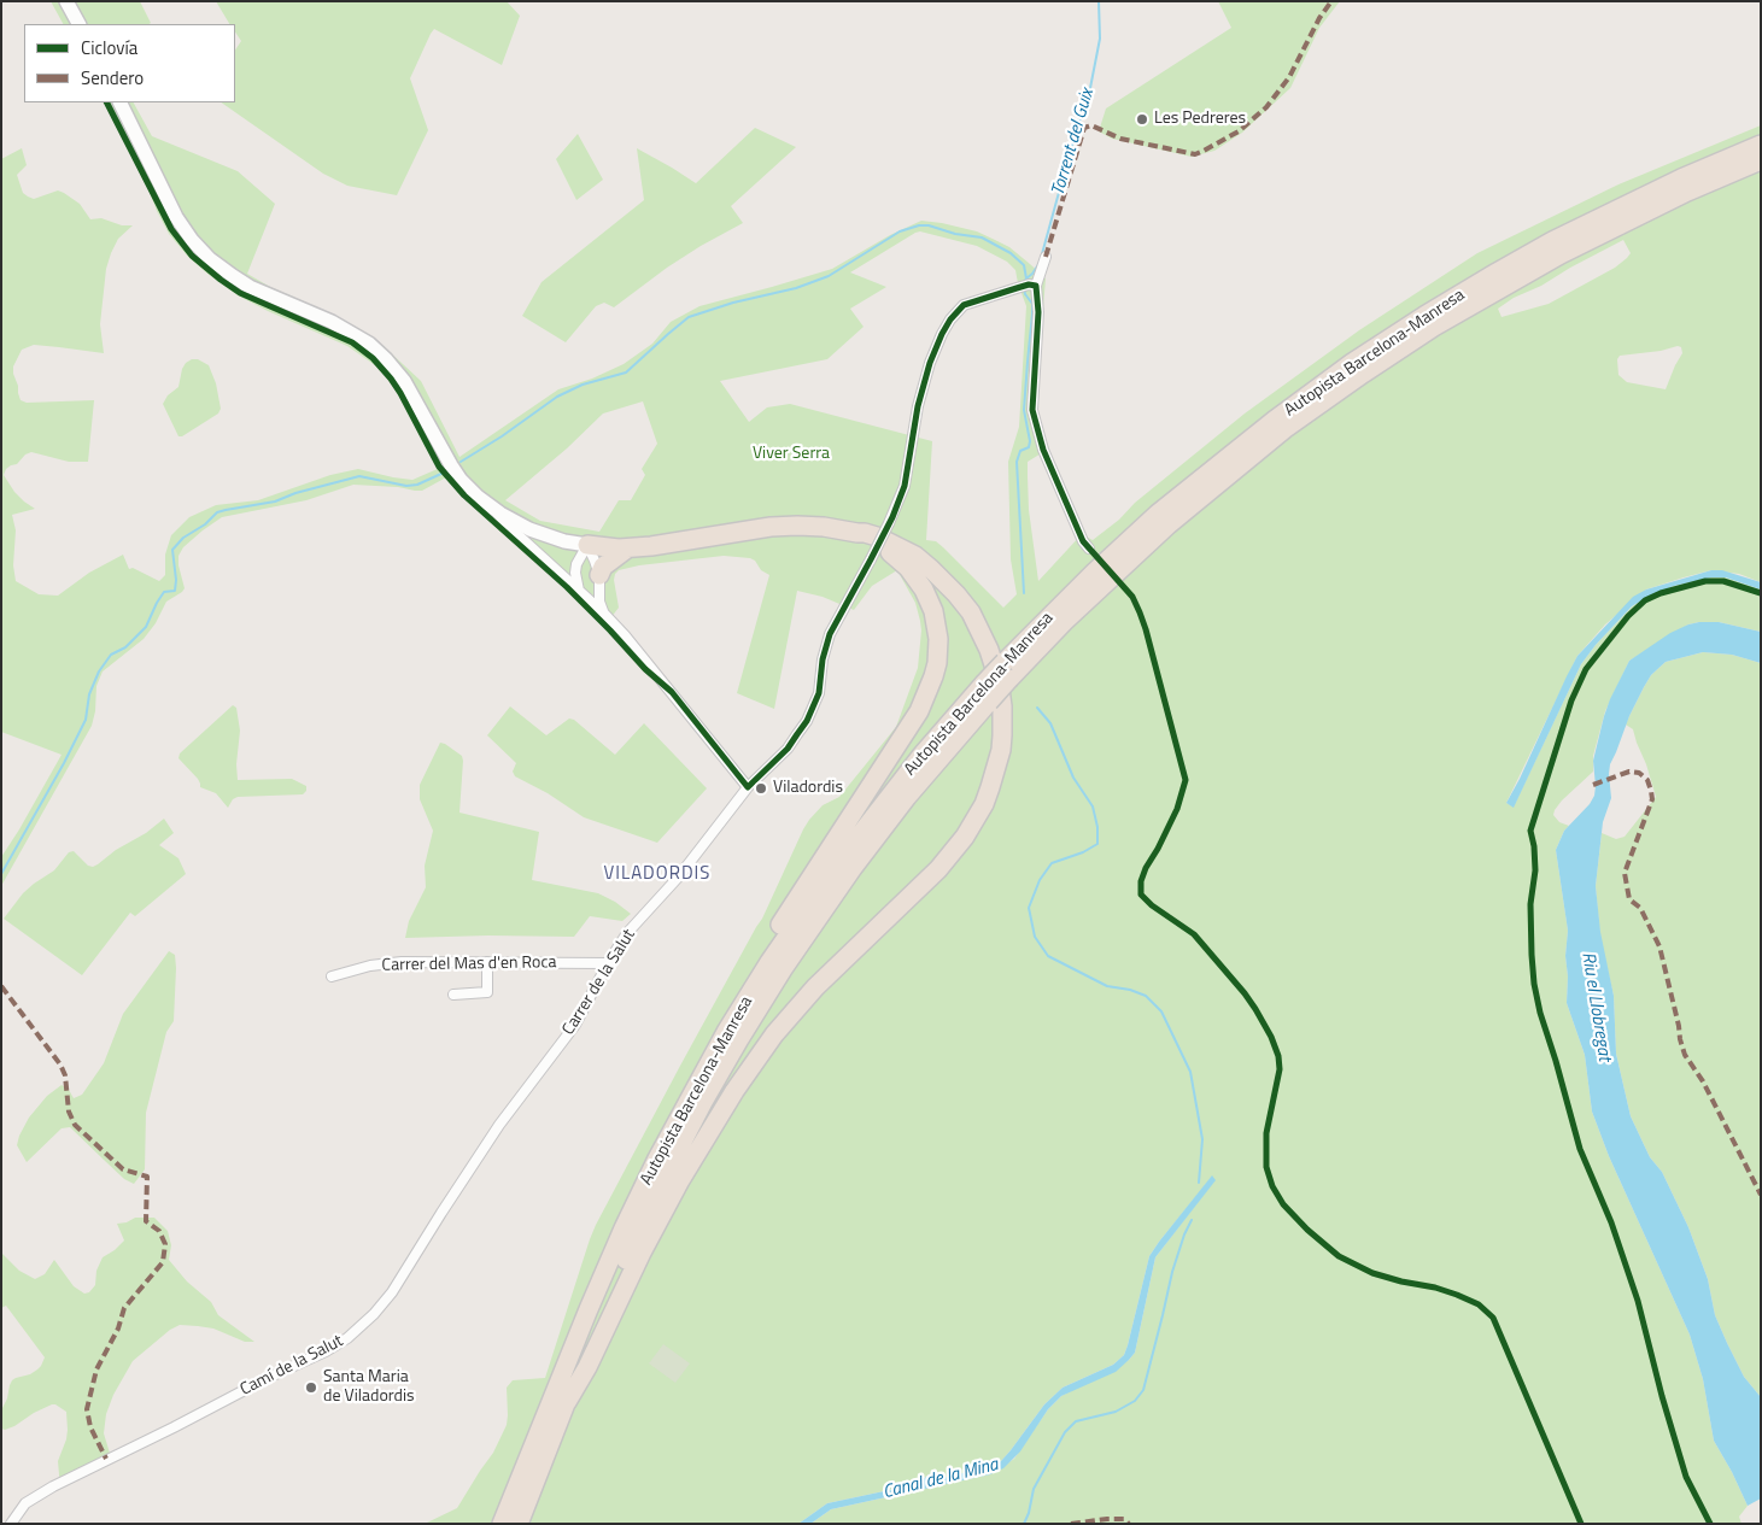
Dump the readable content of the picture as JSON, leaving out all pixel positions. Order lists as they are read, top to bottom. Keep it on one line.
{"streets":{"highway":["Autopista Barcelona-Manresa"],"street":["Carrer del Mas d'en Roca","Carrer de la Salut","Camí de la Salut"]},"crossings":[["Carrer del Mas d'en Roca","Carrer de la Salut"],["Carrer de la Salut","Camí de la Salut"]],"districts":["VILADORDIS"],"water":["Torrent del Guix","Riu el Llobregat","Canal de la Mina"],"parks":["Viver Serra"],"places":["Les Pedreres","Viladordis","Santa Maria de Viladordis"],"legend":["Ciclovía","Sendero"]}
